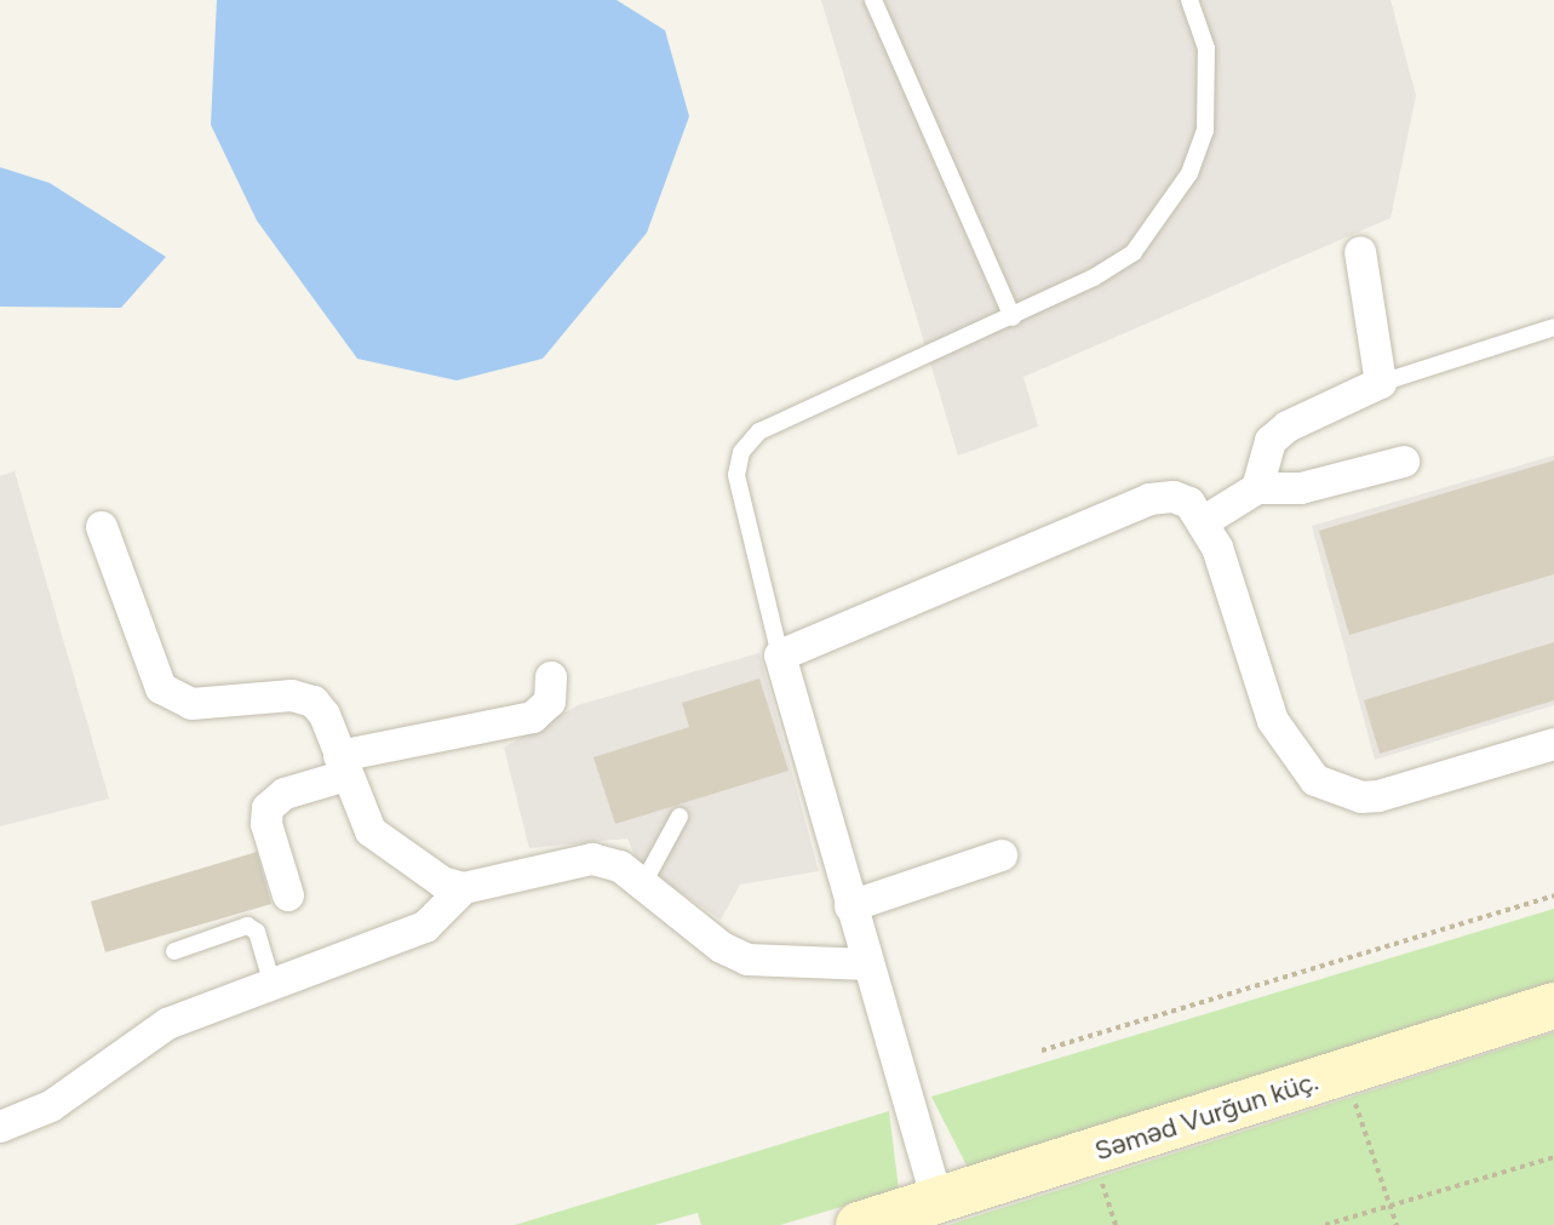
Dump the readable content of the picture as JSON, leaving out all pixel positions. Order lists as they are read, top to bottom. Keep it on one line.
{"streets":{"main road":["Səməd Vurğun küç."]}}
